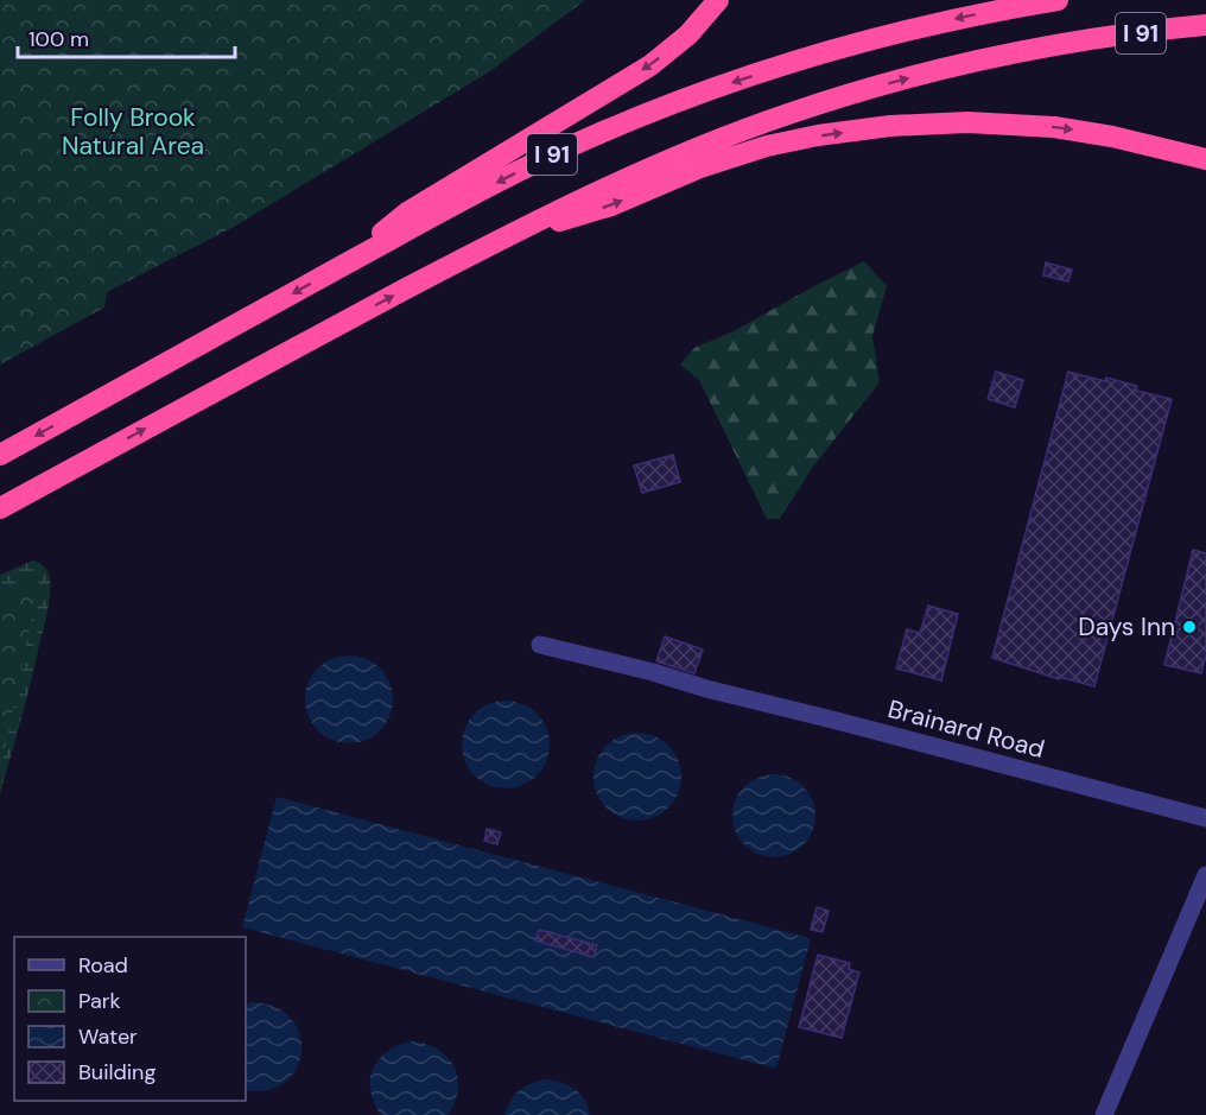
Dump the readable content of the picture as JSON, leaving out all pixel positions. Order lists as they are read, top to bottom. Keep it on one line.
{"streets":{"highway":["I 91"],"street":["Brainard Road"]},"parks":["Folly Brook Natural Area"],"places":["Days Inn"],"legend":["Road","Park","Water","Building"],"scale_bar":"100 m"}
